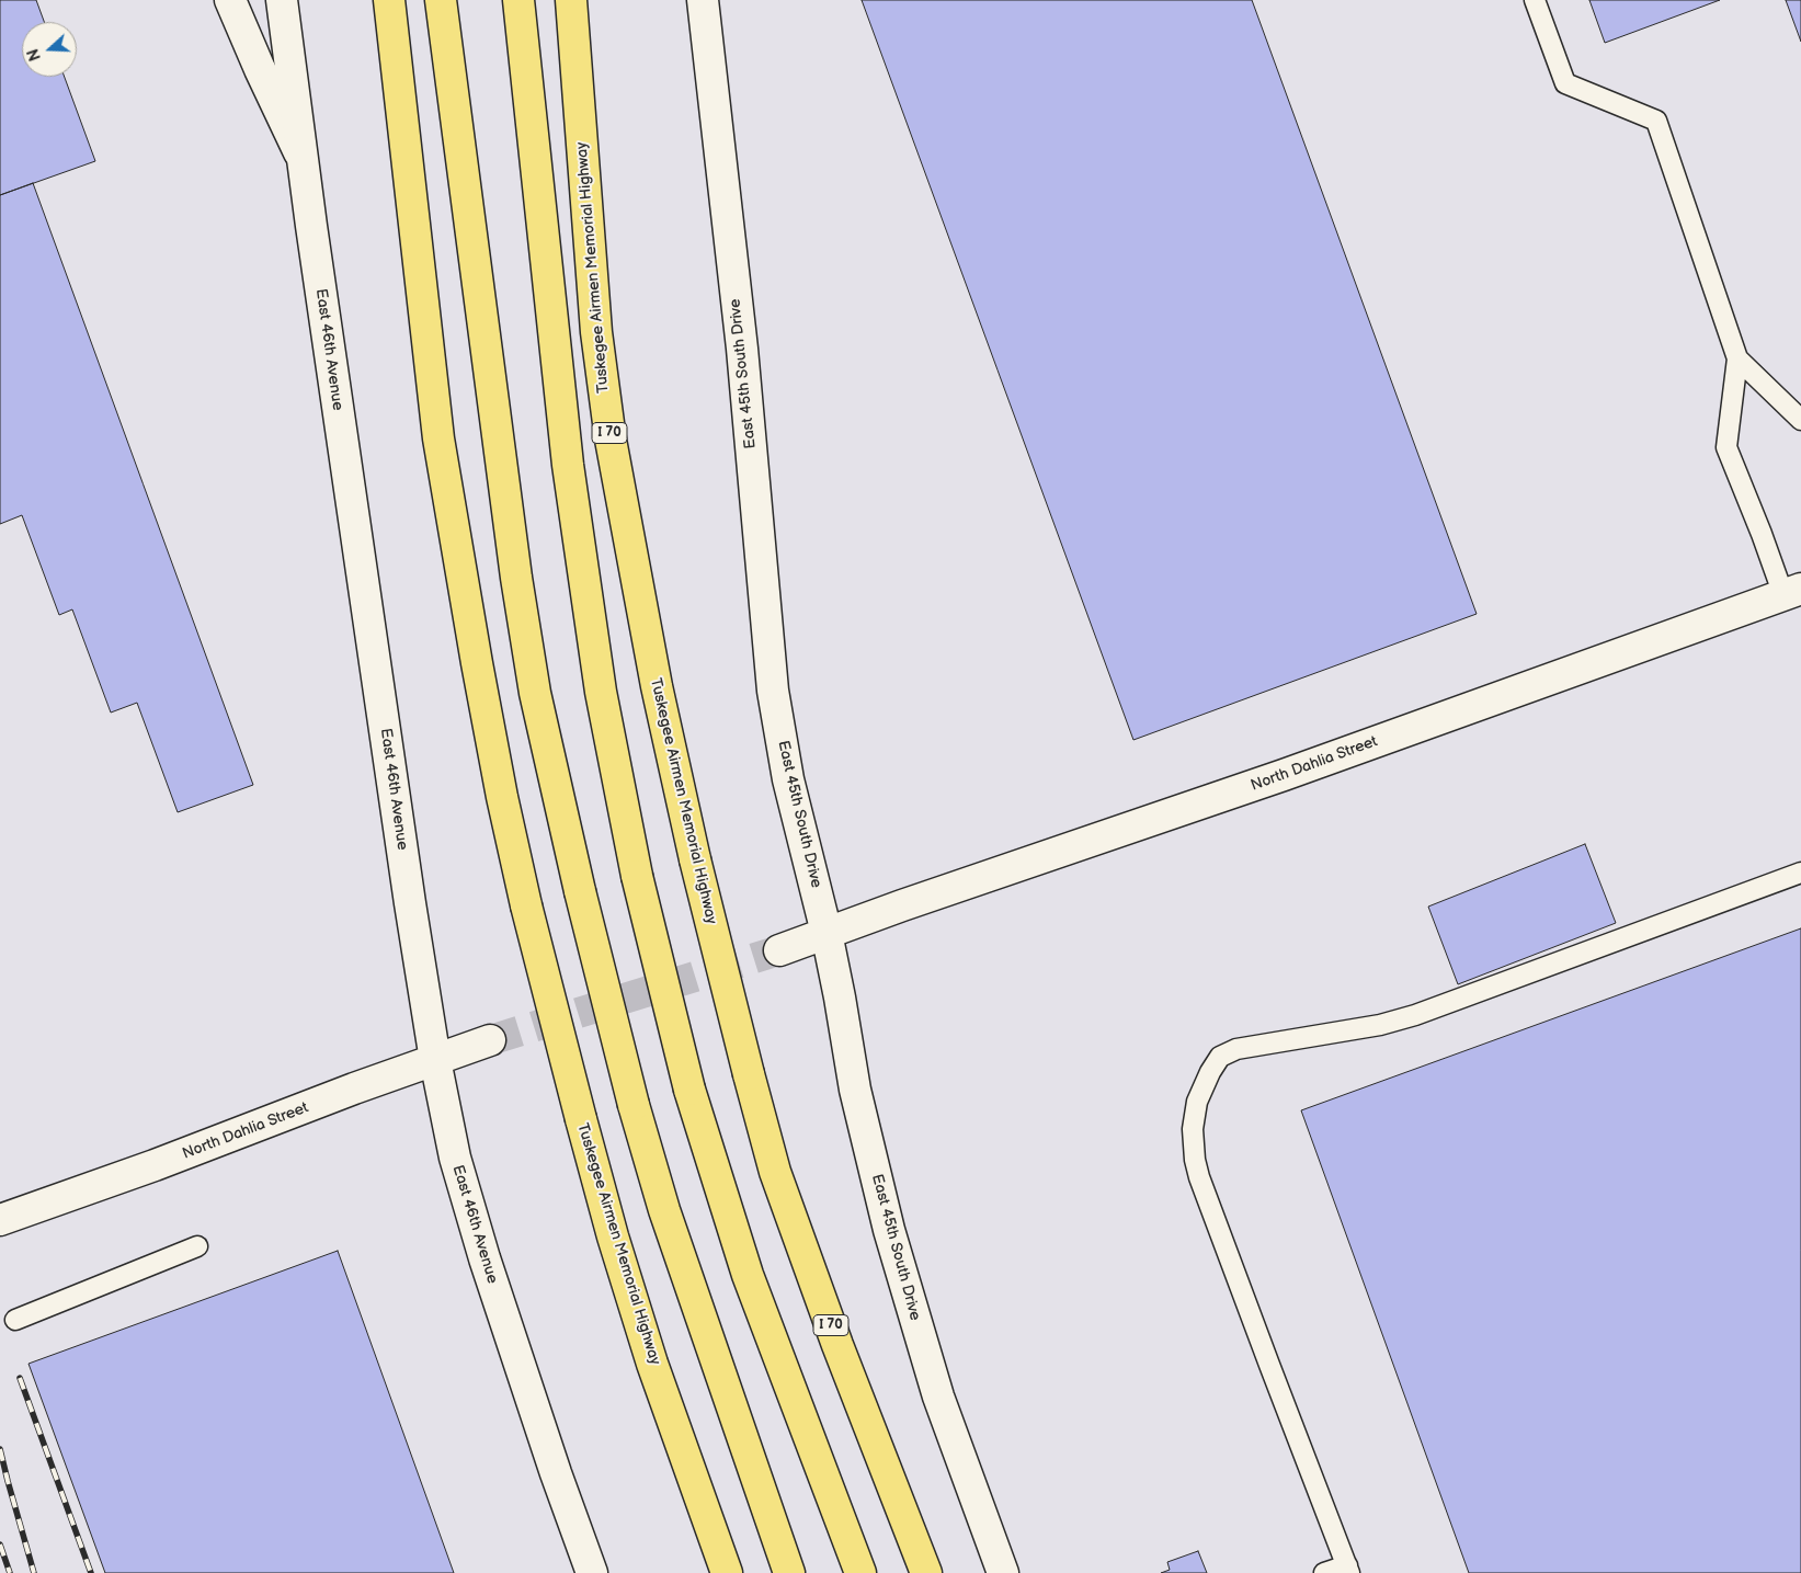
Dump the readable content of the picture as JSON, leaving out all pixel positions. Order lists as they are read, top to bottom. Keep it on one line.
{"streets":{"highway":["Tuskegee Airmen Memorial Highway","I 70"],"main road":["East 46th Avenue","East 45th South Drive","North Dahlia Street"]},"crossings":[["East 46th Avenue","North Dahlia Street"],["East 45th South Drive","North Dahlia Street"]],"north":"left"}
